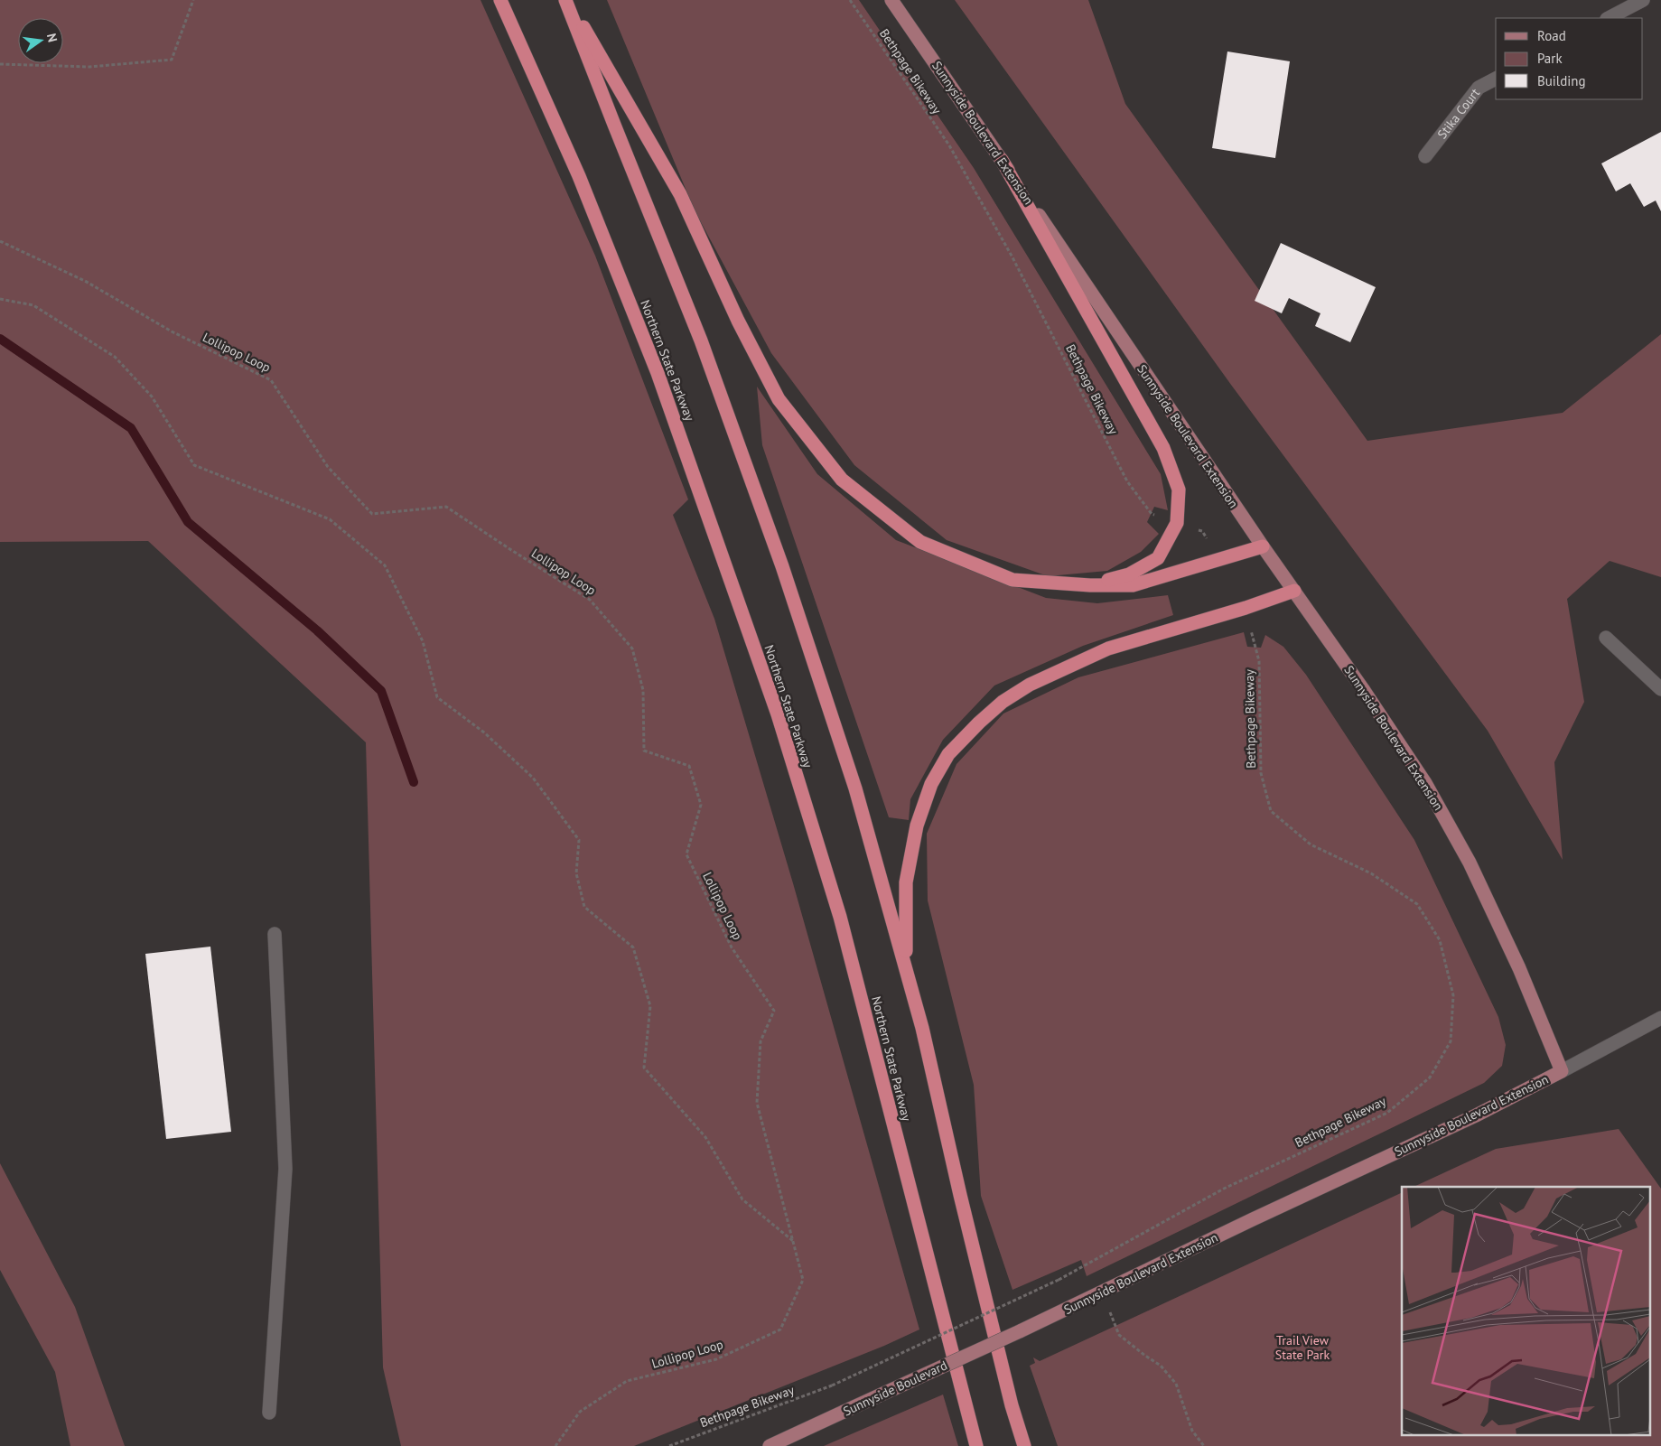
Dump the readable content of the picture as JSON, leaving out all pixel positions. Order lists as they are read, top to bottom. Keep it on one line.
{"streets":{"highway":["Northern State Parkway"],"main road":["Sunnyside Boulevard Extension","Sunnyside Boulevard"],"street":["Stika Court"],"path":["Bethpage Bikeway","Lollipop Loop"]},"crossings":[["Sunnyside Boulevard Extension","Sunnyside Boulevard"]],"parks":["Trail View State Park"],"legend":["Road","Park","Building"],"north":"right"}
